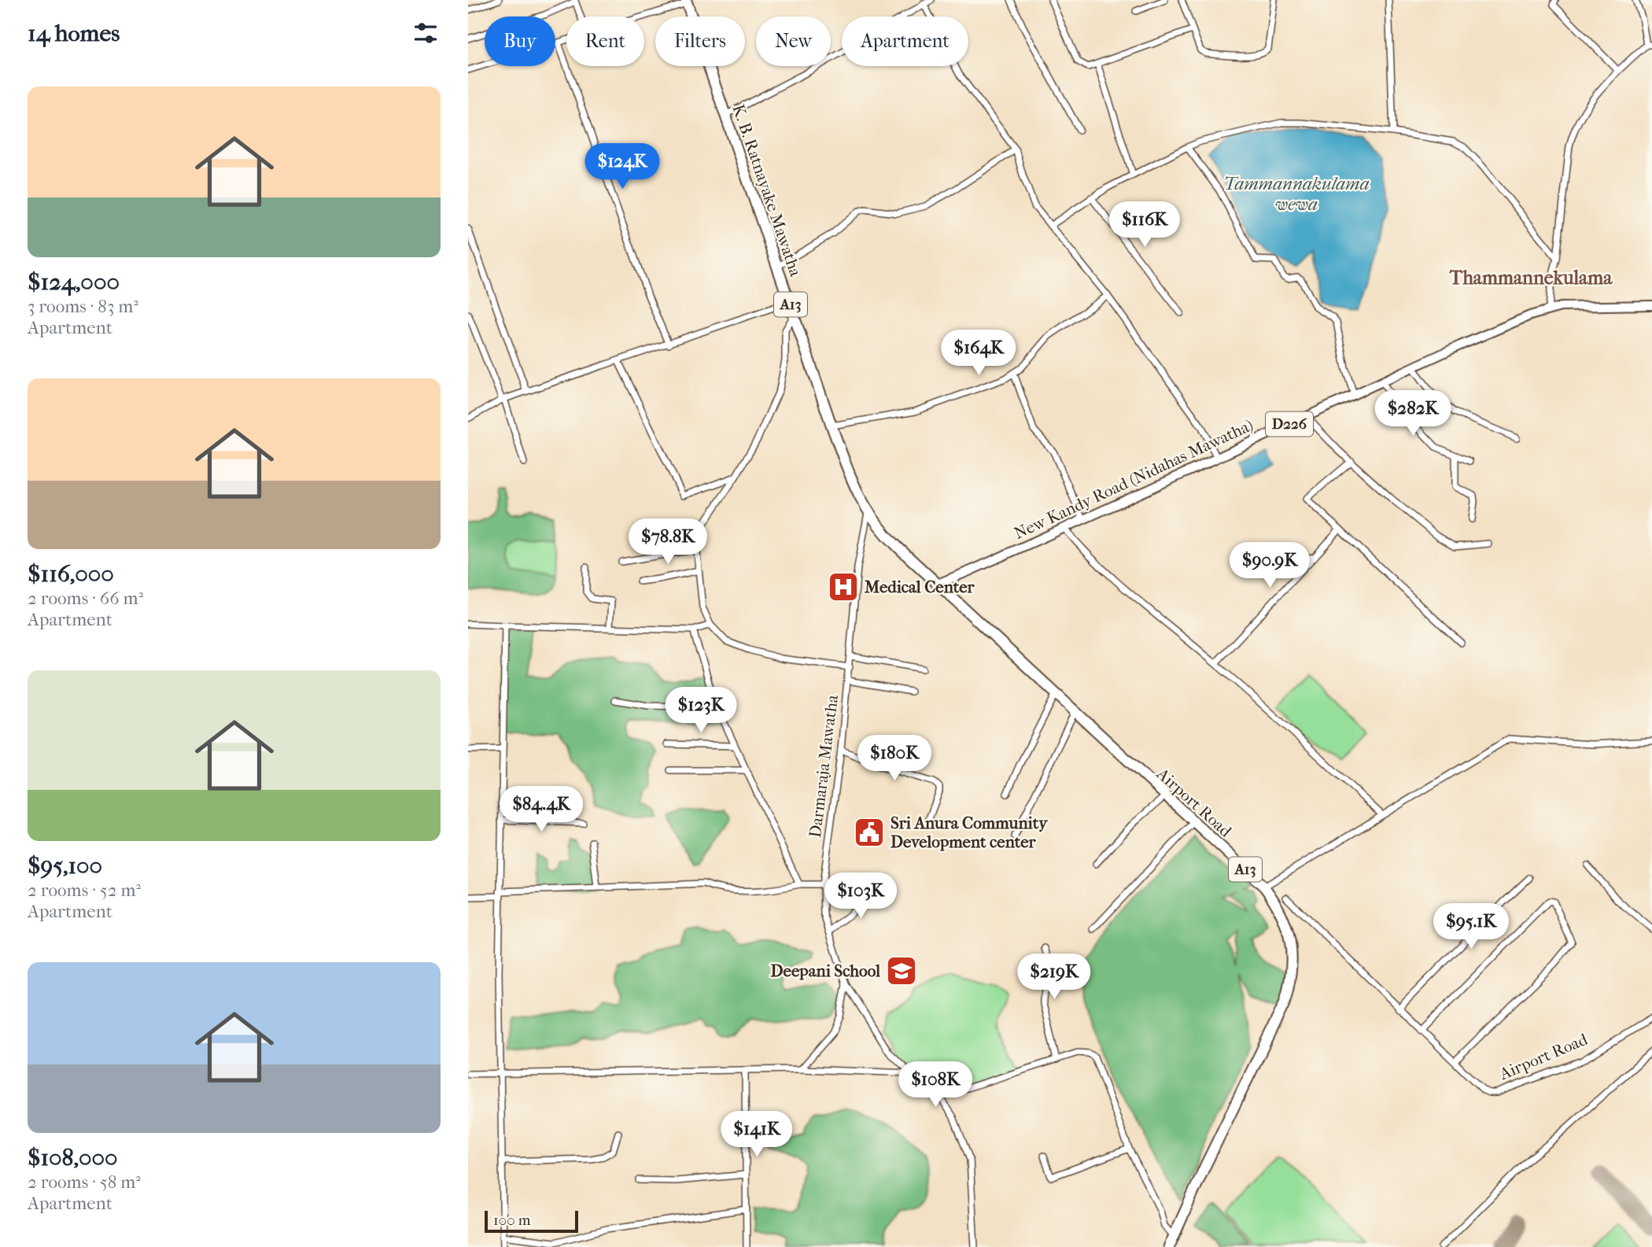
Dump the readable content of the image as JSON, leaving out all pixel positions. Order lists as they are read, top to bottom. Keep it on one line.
{"streets":{"highway":["K. B. Ratnayake Mawatha","A13","Airport Road"],"main road":["D226","New Kandy Road (Nidahas Mawatha)"],"street":["Darmaraja Mawatha"]},"crossings":[["K. B. Ratnayake Mawatha","New Kandy Road (Nidahas Mawatha)"],["K. B. Ratnayake Mawatha","Darmaraja Mawatha"],["K. B. Ratnayake Mawatha","Airport Road"],["New Kandy Road (Nidahas Mawatha)","Airport Road"]],"districts":["Thammannekulama"],"water":["Tammannakulama wewa"],"places":{"hospital":["Medical Center"],"public building":["Sri Anura Community Development center"],"school or university":["Deepani School"]},"scale_bar":"100 m","page":{"heading":"14 homes","chip":["Buy","Rent","Filters","New","Apartment"],"list":[{"name":"$124,000","note":"3 rooms · 83 m² · Apartment"},{"name":"$116,000","note":"2 rooms · 66 m² · Apartment"},{"name":"$95,100","note":"2 rooms · 52 m² · Apartment"},{"name":"$108,000","note":"2 rooms · 58 m² · Apartment"}],"price":["$124K","$116K","$164K","$282K","$78.8K","$90.9K","$123K","$180K","$84.4K","$103K","$95.1K","$219K","$108K","$141K"],"scale":"100 m"}}
